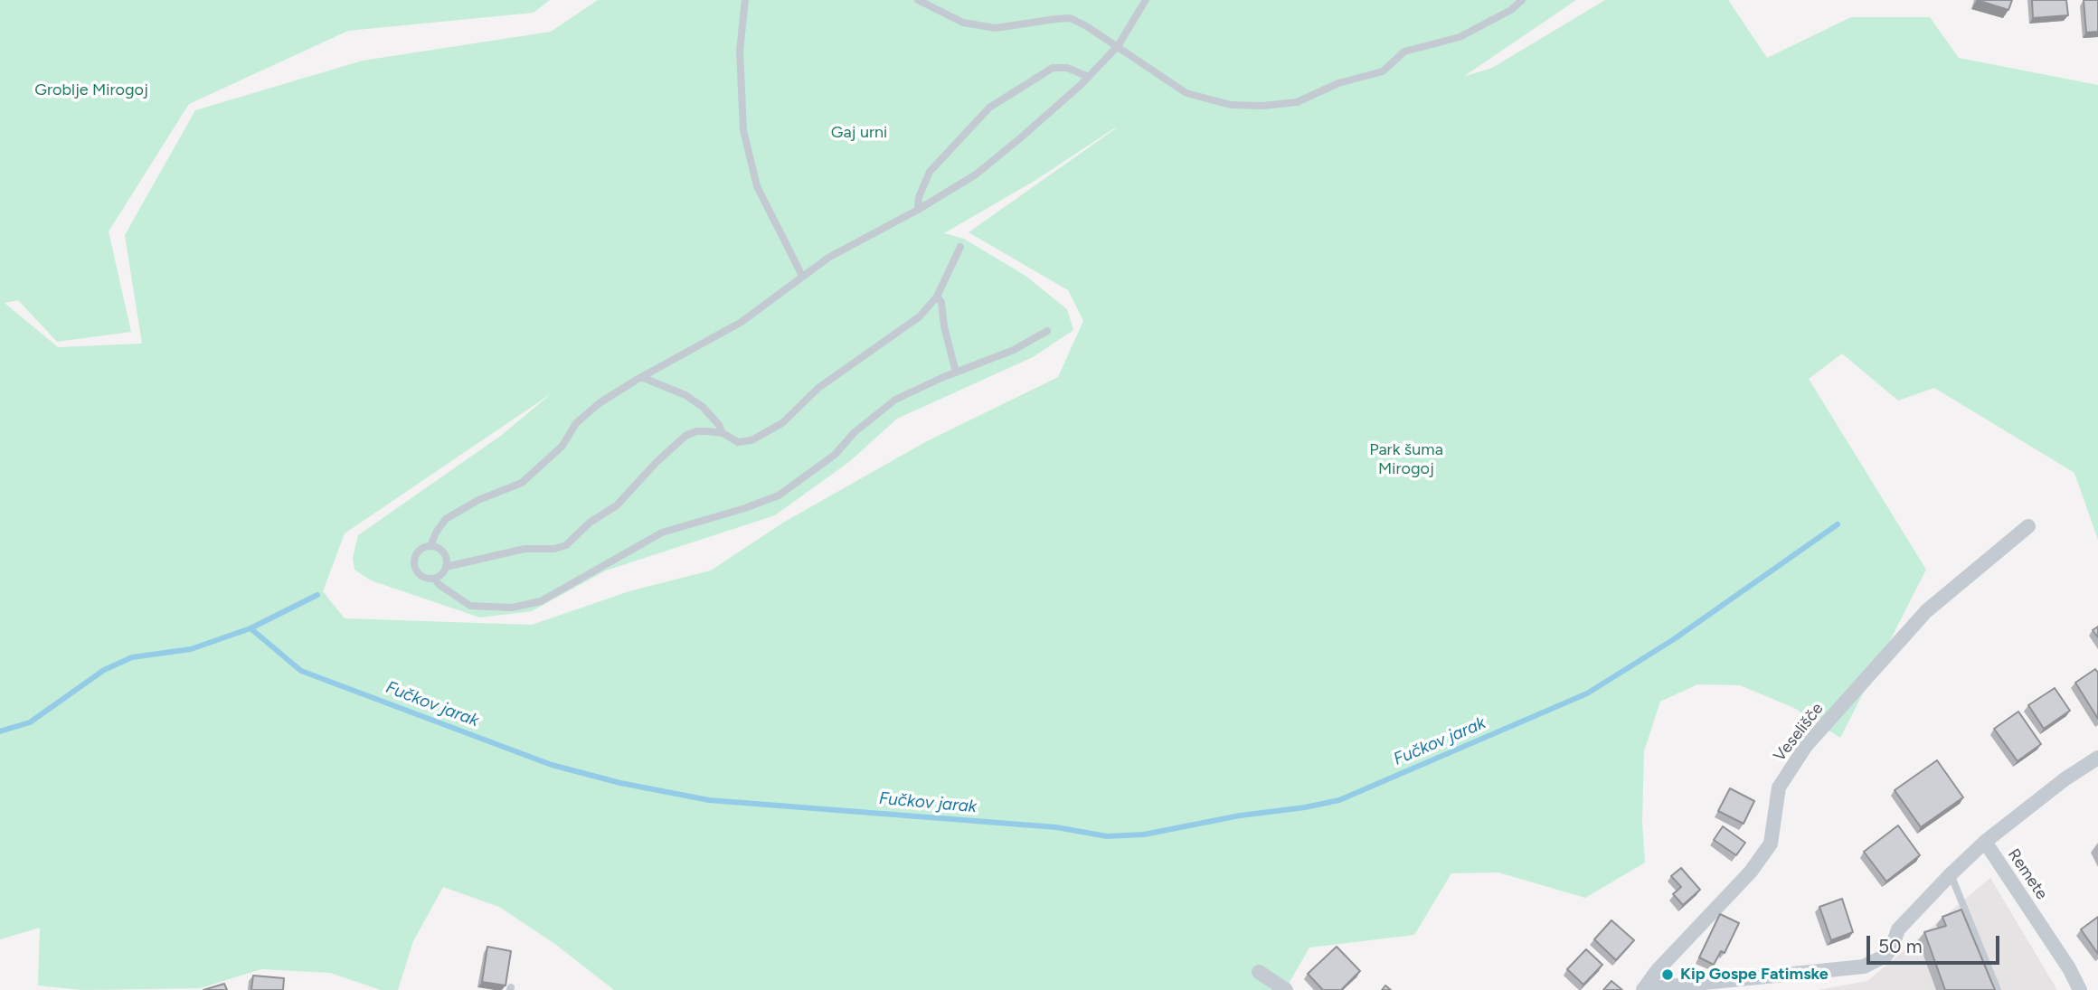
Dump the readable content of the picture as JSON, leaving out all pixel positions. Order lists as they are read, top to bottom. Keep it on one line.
{"streets":{"street":["Veselišče","Remete"]},"crossings":[["Veselišče","Remete"]],"water":["Fučkov jarak"],"parks":["Groblje Mirogoj","Gaj urni","Park šuma Mirogoj"],"places":["Kip Gospe Fatimske"],"scale_bar":"50 m"}
